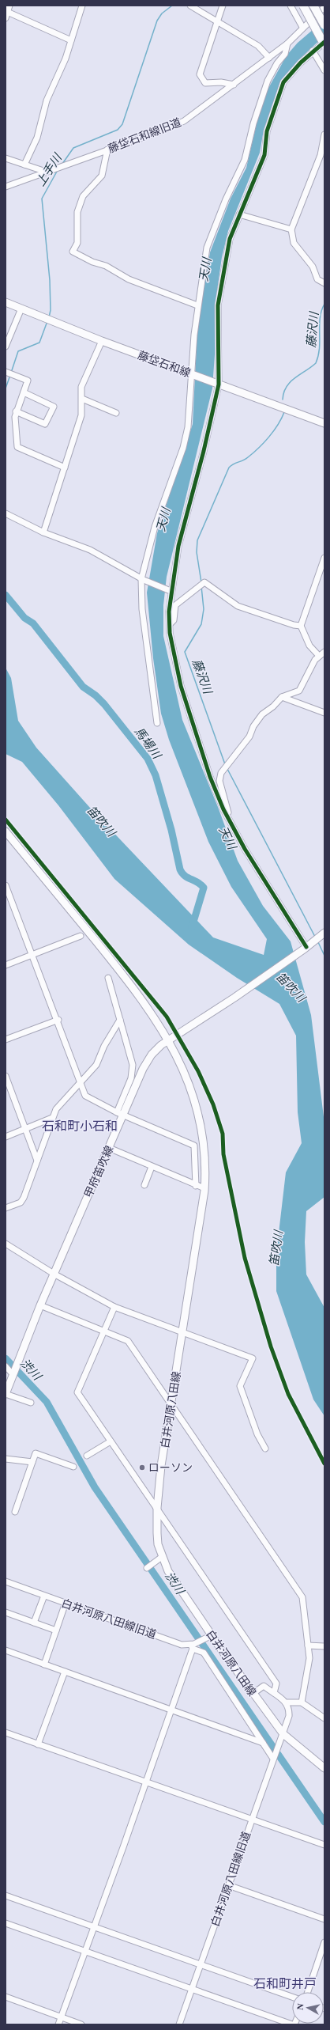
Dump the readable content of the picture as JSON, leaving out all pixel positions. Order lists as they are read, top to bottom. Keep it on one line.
{"streets":{"main road":["藤垈石和線","甲府笛吹線","白井河原八田線"],"street":["藤垈石和線旧道","白井河原八田線旧道"]},"crossings":[["甲府笛吹線","白井河原八田線"],["白井河原八田線","白井河原八田線旧道"]],"districts":["石和町小石和","石和町井戸"],"water":["上手川","天川","藤沢川","馬場川","笛吹川","渋川"],"places":["ローソン"],"north":"left"}
